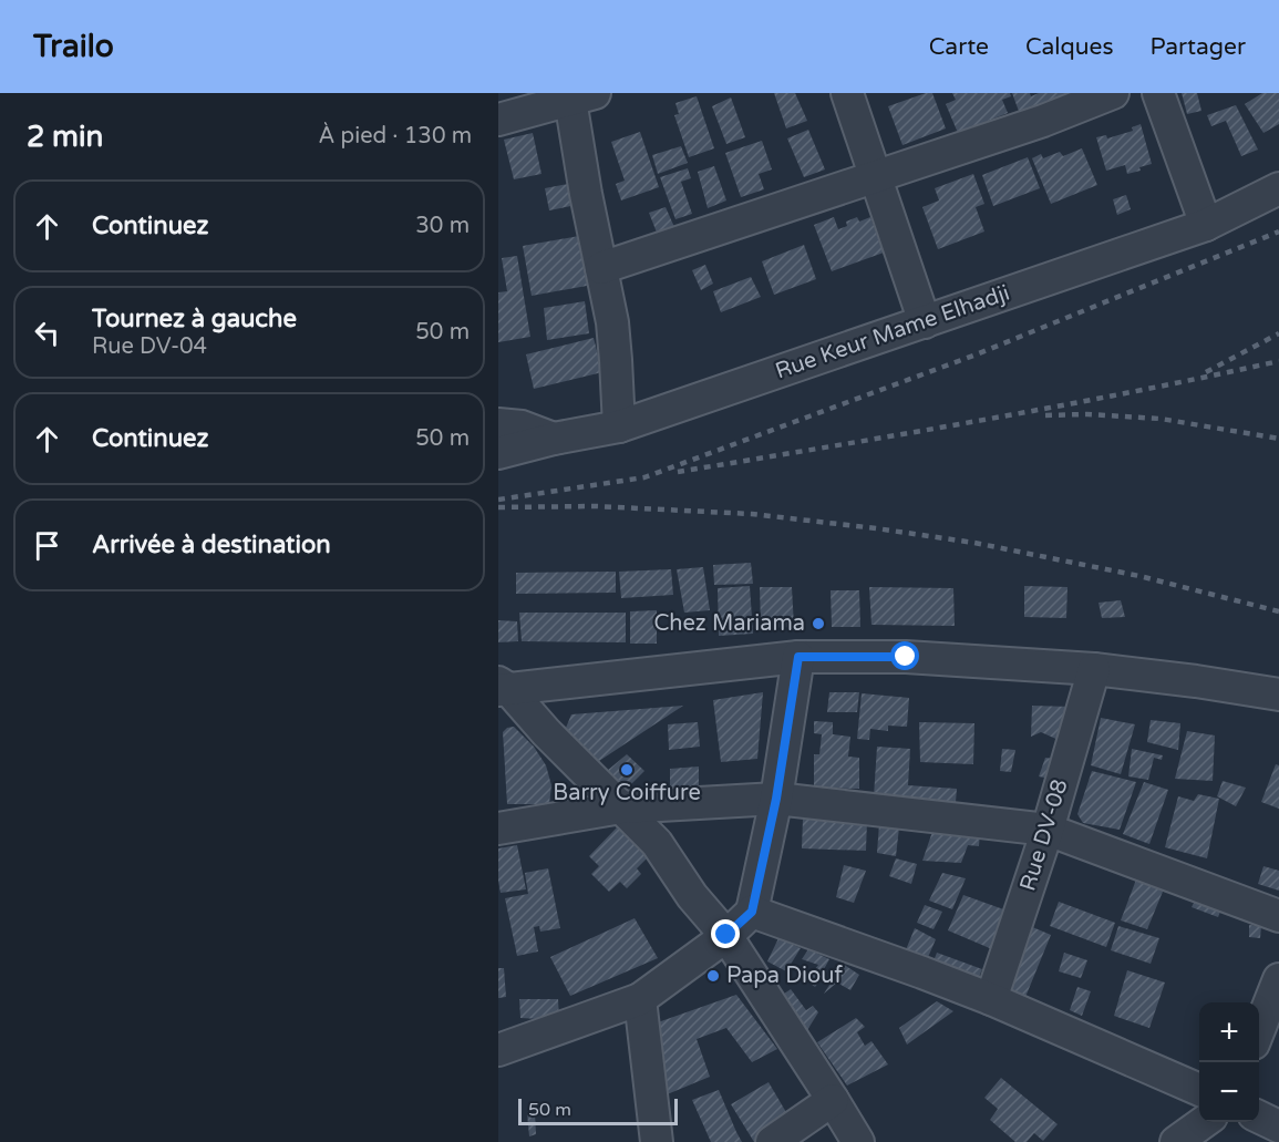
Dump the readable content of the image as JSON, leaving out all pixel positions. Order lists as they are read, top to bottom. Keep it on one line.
{"streets":{"street":["Rue Keur Mame Elhadji","Rue DV-08"]},"places":["Chez Mariama","Barry Coiffure","Papa Diouf"],"scale_bar":"50 m","page":{"header":"Trailo","nav":["Carte","Calques","Partager"],"heading":["2 min","À pied · 130 m"],"list":[["Continuez","30 m"],["Tournez à gauche","Rue DV-04","50 m"],["Continuez","50 m"],"Arrivée à destination"],"map_buttons":["+","−"],"scale":"50 m"}}
